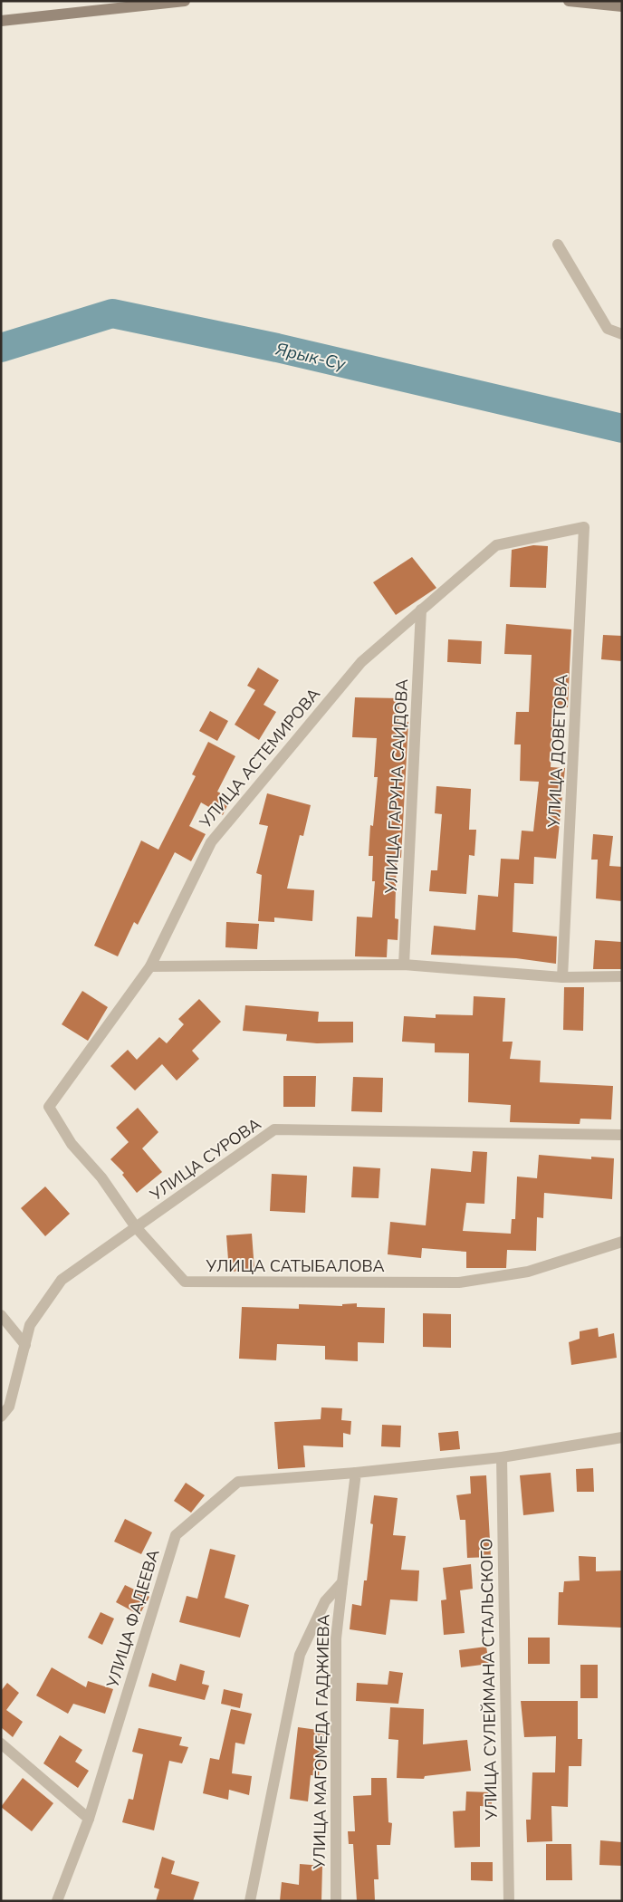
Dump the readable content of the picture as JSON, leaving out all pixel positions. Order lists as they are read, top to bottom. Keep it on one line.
{"streets":{"street":["УЛИЦА ДОВЕТОВА","УЛИЦА АСТЕМИРОВА","УЛИЦА ГАРУНА САИДОВА","УЛИЦА СУРОВА","УЛИЦА САТЫБАЛОВА","УЛИЦА ФАДЕЕВА","УЛИЦА СУЛЕЙМАНА СТАЛЬСКОГО","УЛИЦА МАГОМЕДА ГАДЖИЕВА"]},"crossings":[["УЛИЦА ДОВЕТОВА","УЛИЦА АСТЕМИРОВА"],["УЛИЦА АСТЕМИРОВА","УЛИЦА ГАРУНА САИДОВА"],["УЛИЦА АСТЕМИРОВА","УЛИЦА САТЫБАЛОВА"],["УЛИЦА СУРОВА","УЛИЦА САТЫБАЛОВА"],["УЛИЦА ФАДЕЕВА","УЛИЦА СУЛЕЙМАНА СТАЛЬСКОГО"],["УЛИЦА ФАДЕЕВА","УЛИЦА МАГОМЕДА ГАДЖИЕВА"]],"water":["Ярык-Су"]}
